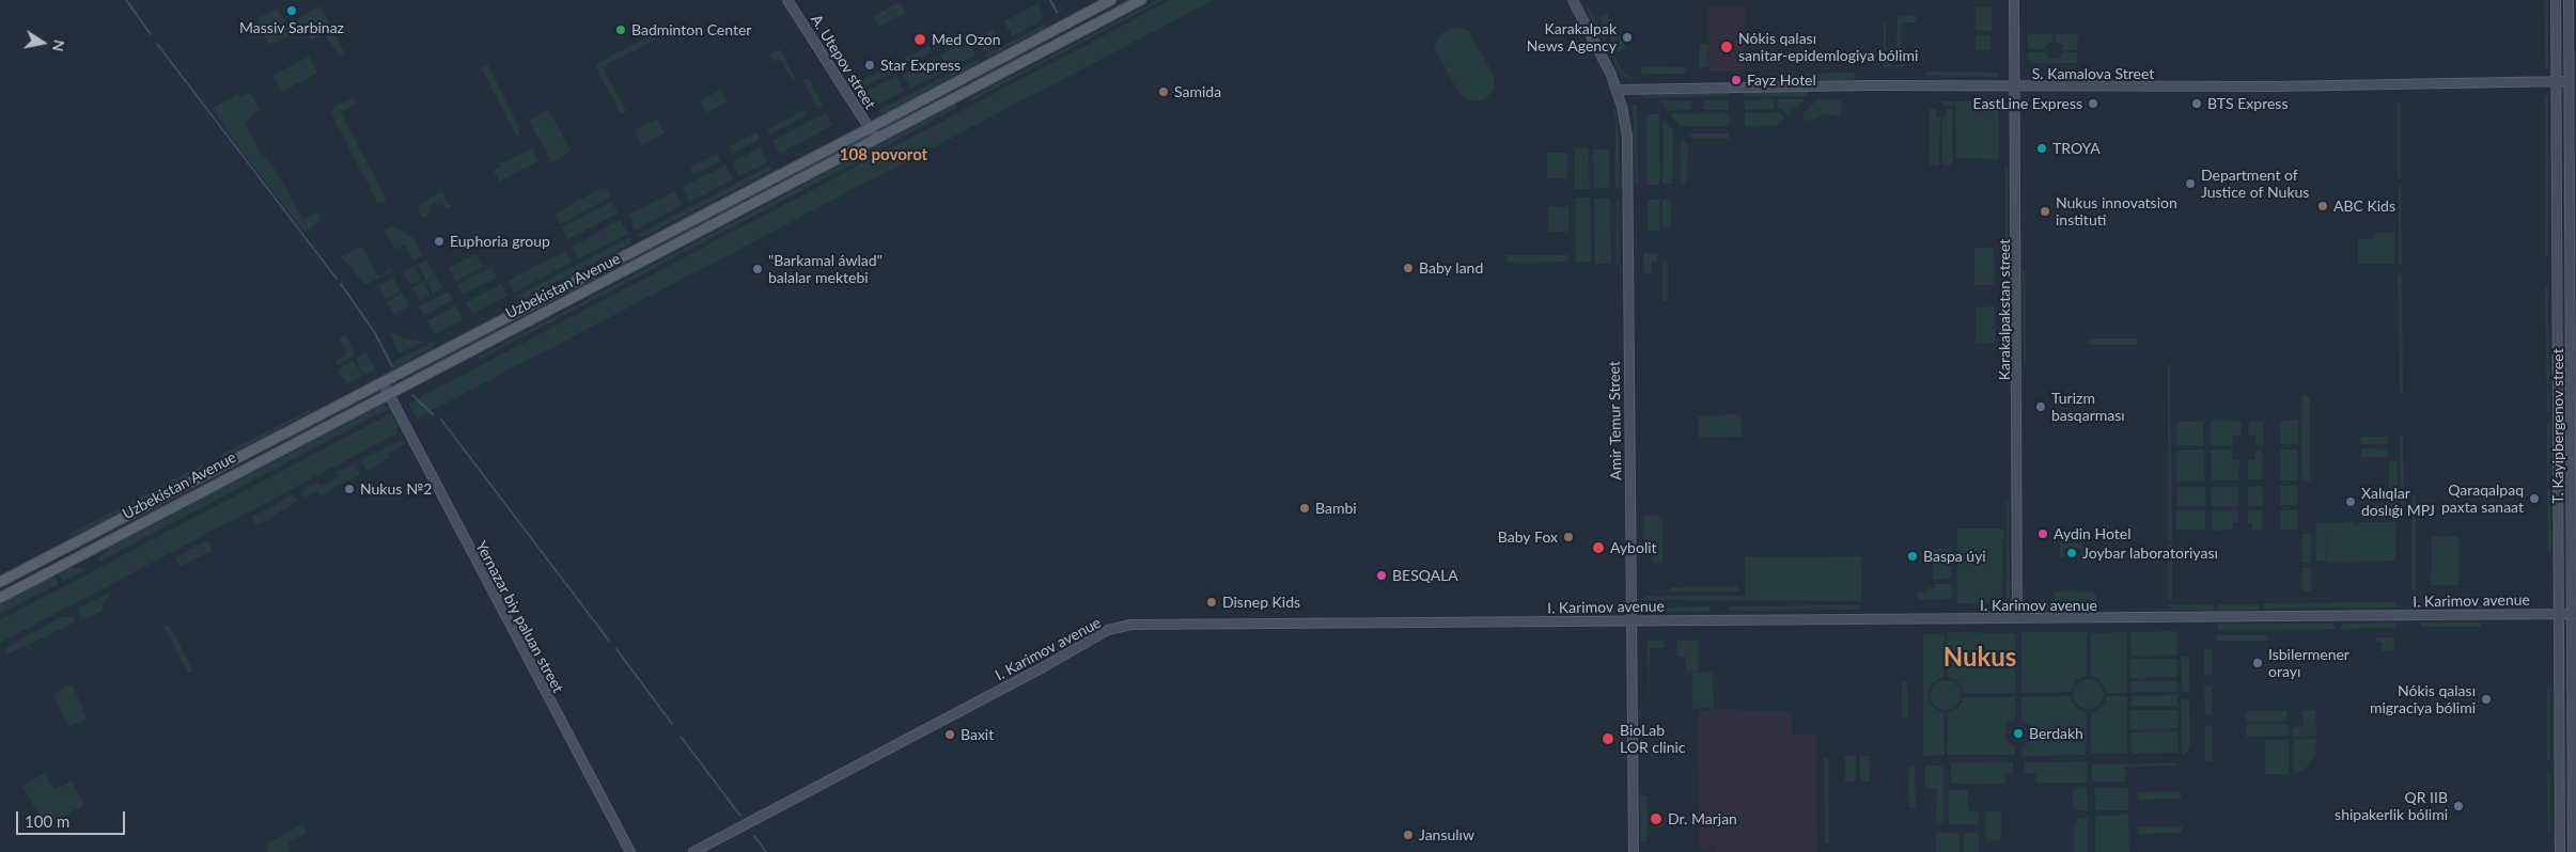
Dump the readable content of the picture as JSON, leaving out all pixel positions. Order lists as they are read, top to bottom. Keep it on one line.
{"streets":{"main road":["A. Utepov street","S. Kamalova Street","Uzbekistan Avenue","Karakalpakstan street","Amir Temur Street","T. Kayipbergenov street","I. Karimov avenue","Yernazar biy paluan street"]},"crossings":[["A. Utepov street","Uzbekistan Avenue"],["S. Kamalova Street","Karakalpakstan street"],["S. Kamalova Street","Amir Temur Street"],["S. Kamalova Street","T. Kayipbergenov street"],["Uzbekistan Avenue","Yernazar biy paluan street"],["Karakalpakstan street","I. Karimov avenue"],["Amir Temur Street","I. Karimov avenue"],["T. Kayipbergenov street","I. Karimov avenue"]],"districts":["108 povorot","Nukus"],"places":["Massiv Sarbinaz","Badminton Center","Karakalpak News Agency","Med Ozon","Nókis qalası sanitar-epidemlogiya bólimi","Star Express","Fayz Hotel","Samida","EastLine Express","BTS Express","TROYA","Department of Justice of Nukus","ABC Kids","Nukus innovatsion instituti","Euphoria group","Baby land","\"Barkamal áwlad\" balalar mektebi","Turizm basqarması","Nukus №2","Qaraqalpaq paxta sanaat","Xalıqlar doslıǵı MPJ","Bambi","Aydin Hotel","Baby Fox","Aybolit","Joybar laboratoriyası","Baspa úyi","BESQALA","Disnep Kids","Isbilermener orayı","Nókis qalası migraciya bólimi","Berdakh","Baxit","BioLab LOR clinic","QR IIB shipakerlik bólimi","Dr. Marjan","Jansulıw"],"scale_bar":"100 m","north":"right"}
